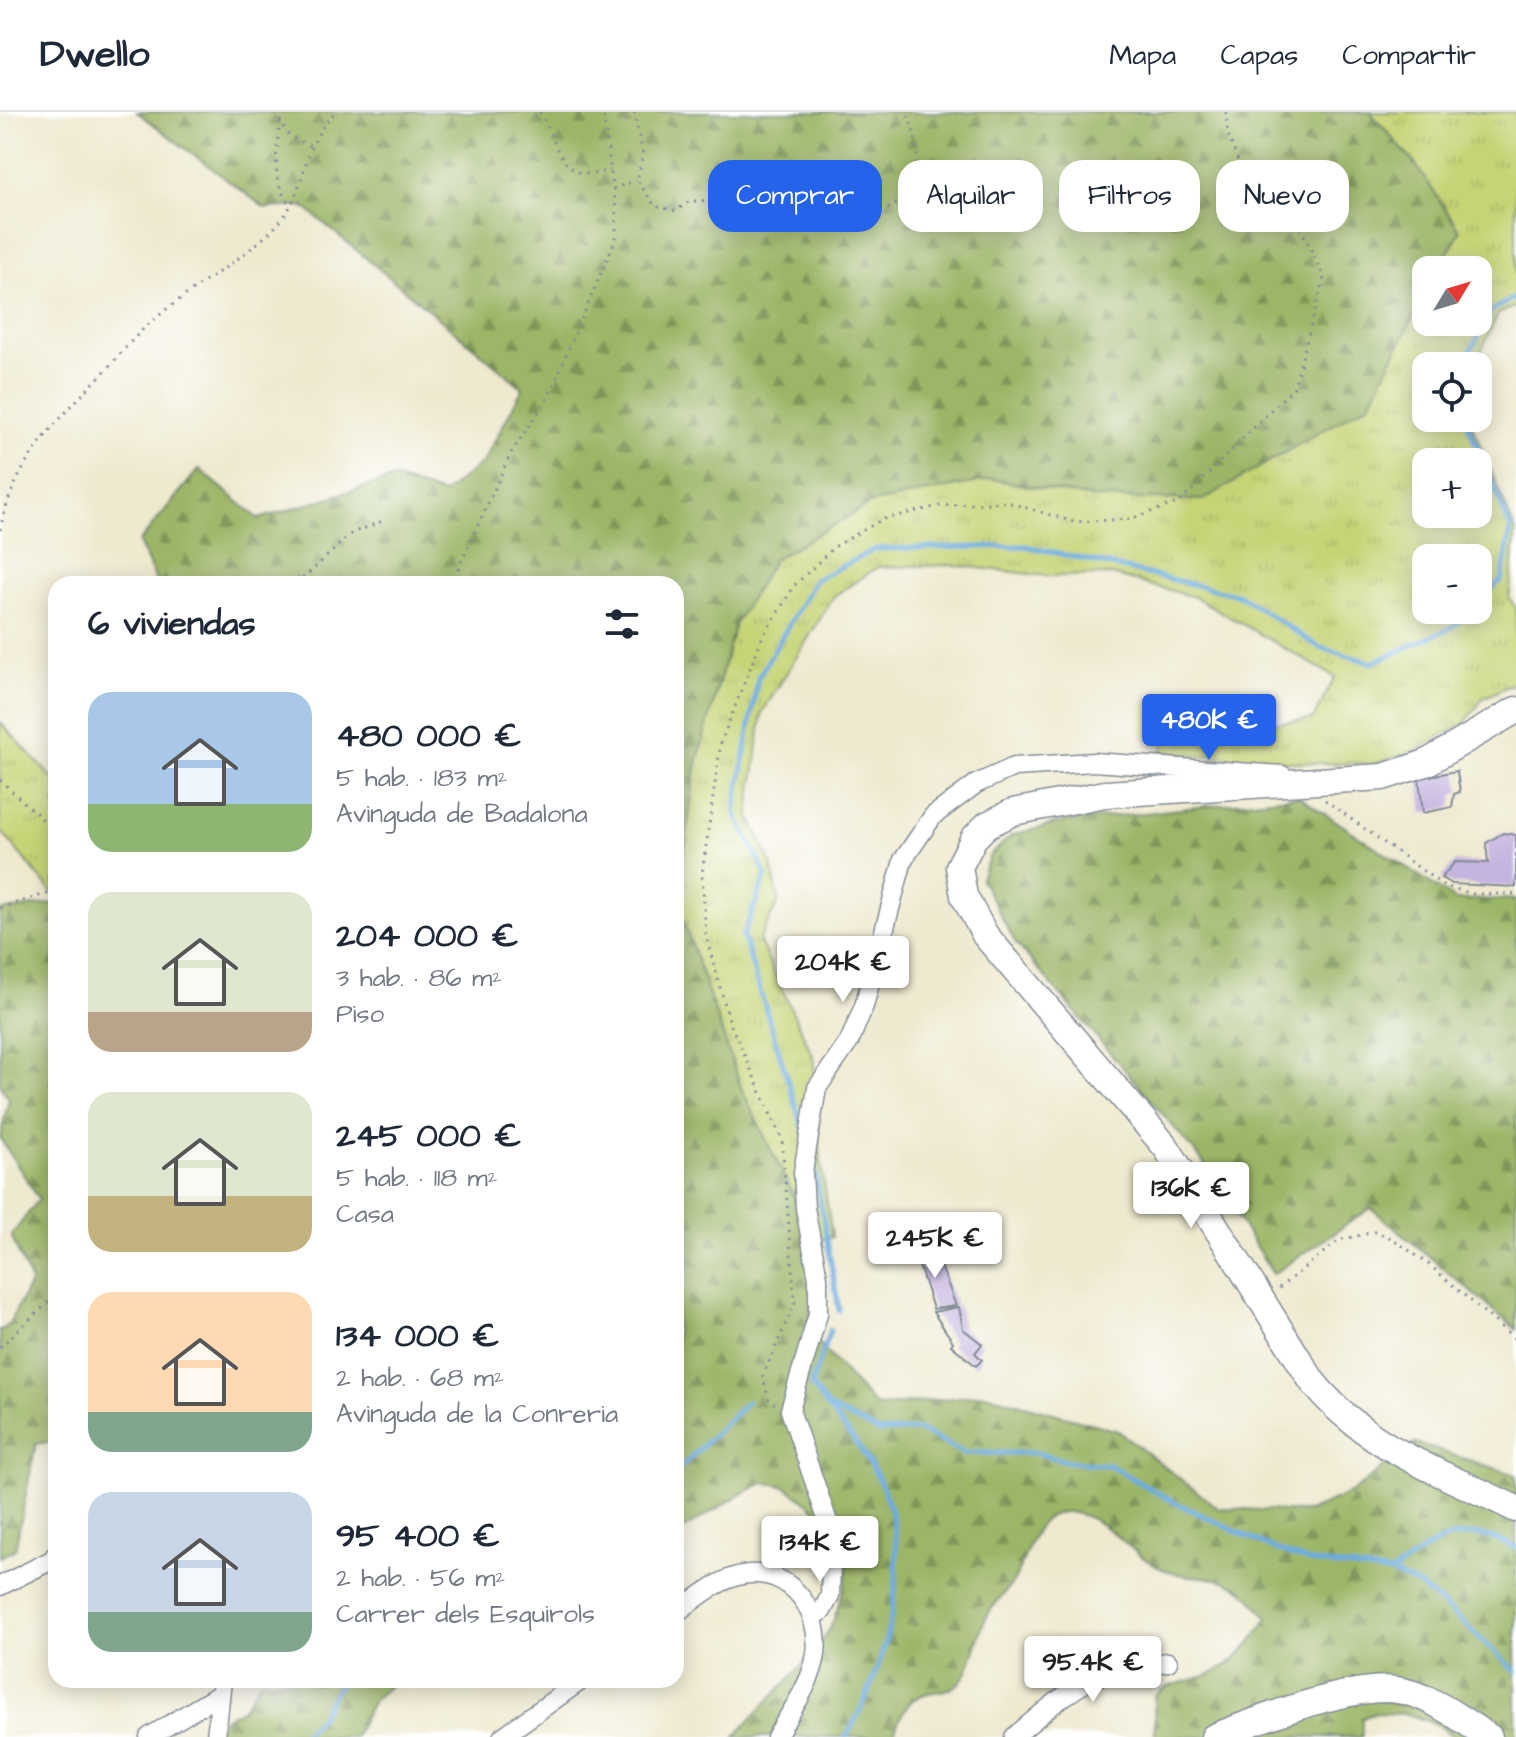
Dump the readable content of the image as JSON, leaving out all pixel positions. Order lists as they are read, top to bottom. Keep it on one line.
{"north":"top right","page":{"header":"Dwello","nav":["Mapa","Capas","Compartir"],"chip":["Comprar","Alquilar","Filtros","Nuevo"],"map_buttons":["+","−"],"heading":"6 viviendas","list":[{"name":"480 000 €","note":"5 hab. · 183 m² · Avinguda de Badalona"},{"name":"204 000 €","note":"3 hab. · 86 m² · Piso"},{"name":"245 000 €","note":"5 hab. · 118 m² · Casa"},{"name":"134 000 €","note":"2 hab. · 68 m² · Avinguda de la Conreria"},{"name":"95 400 €","note":"2 hab. · 56 m² · Carrer dels Esquirols"}],"price":["480K €","204K €","136K €","245K €","134K €","95.4K €"]}}
